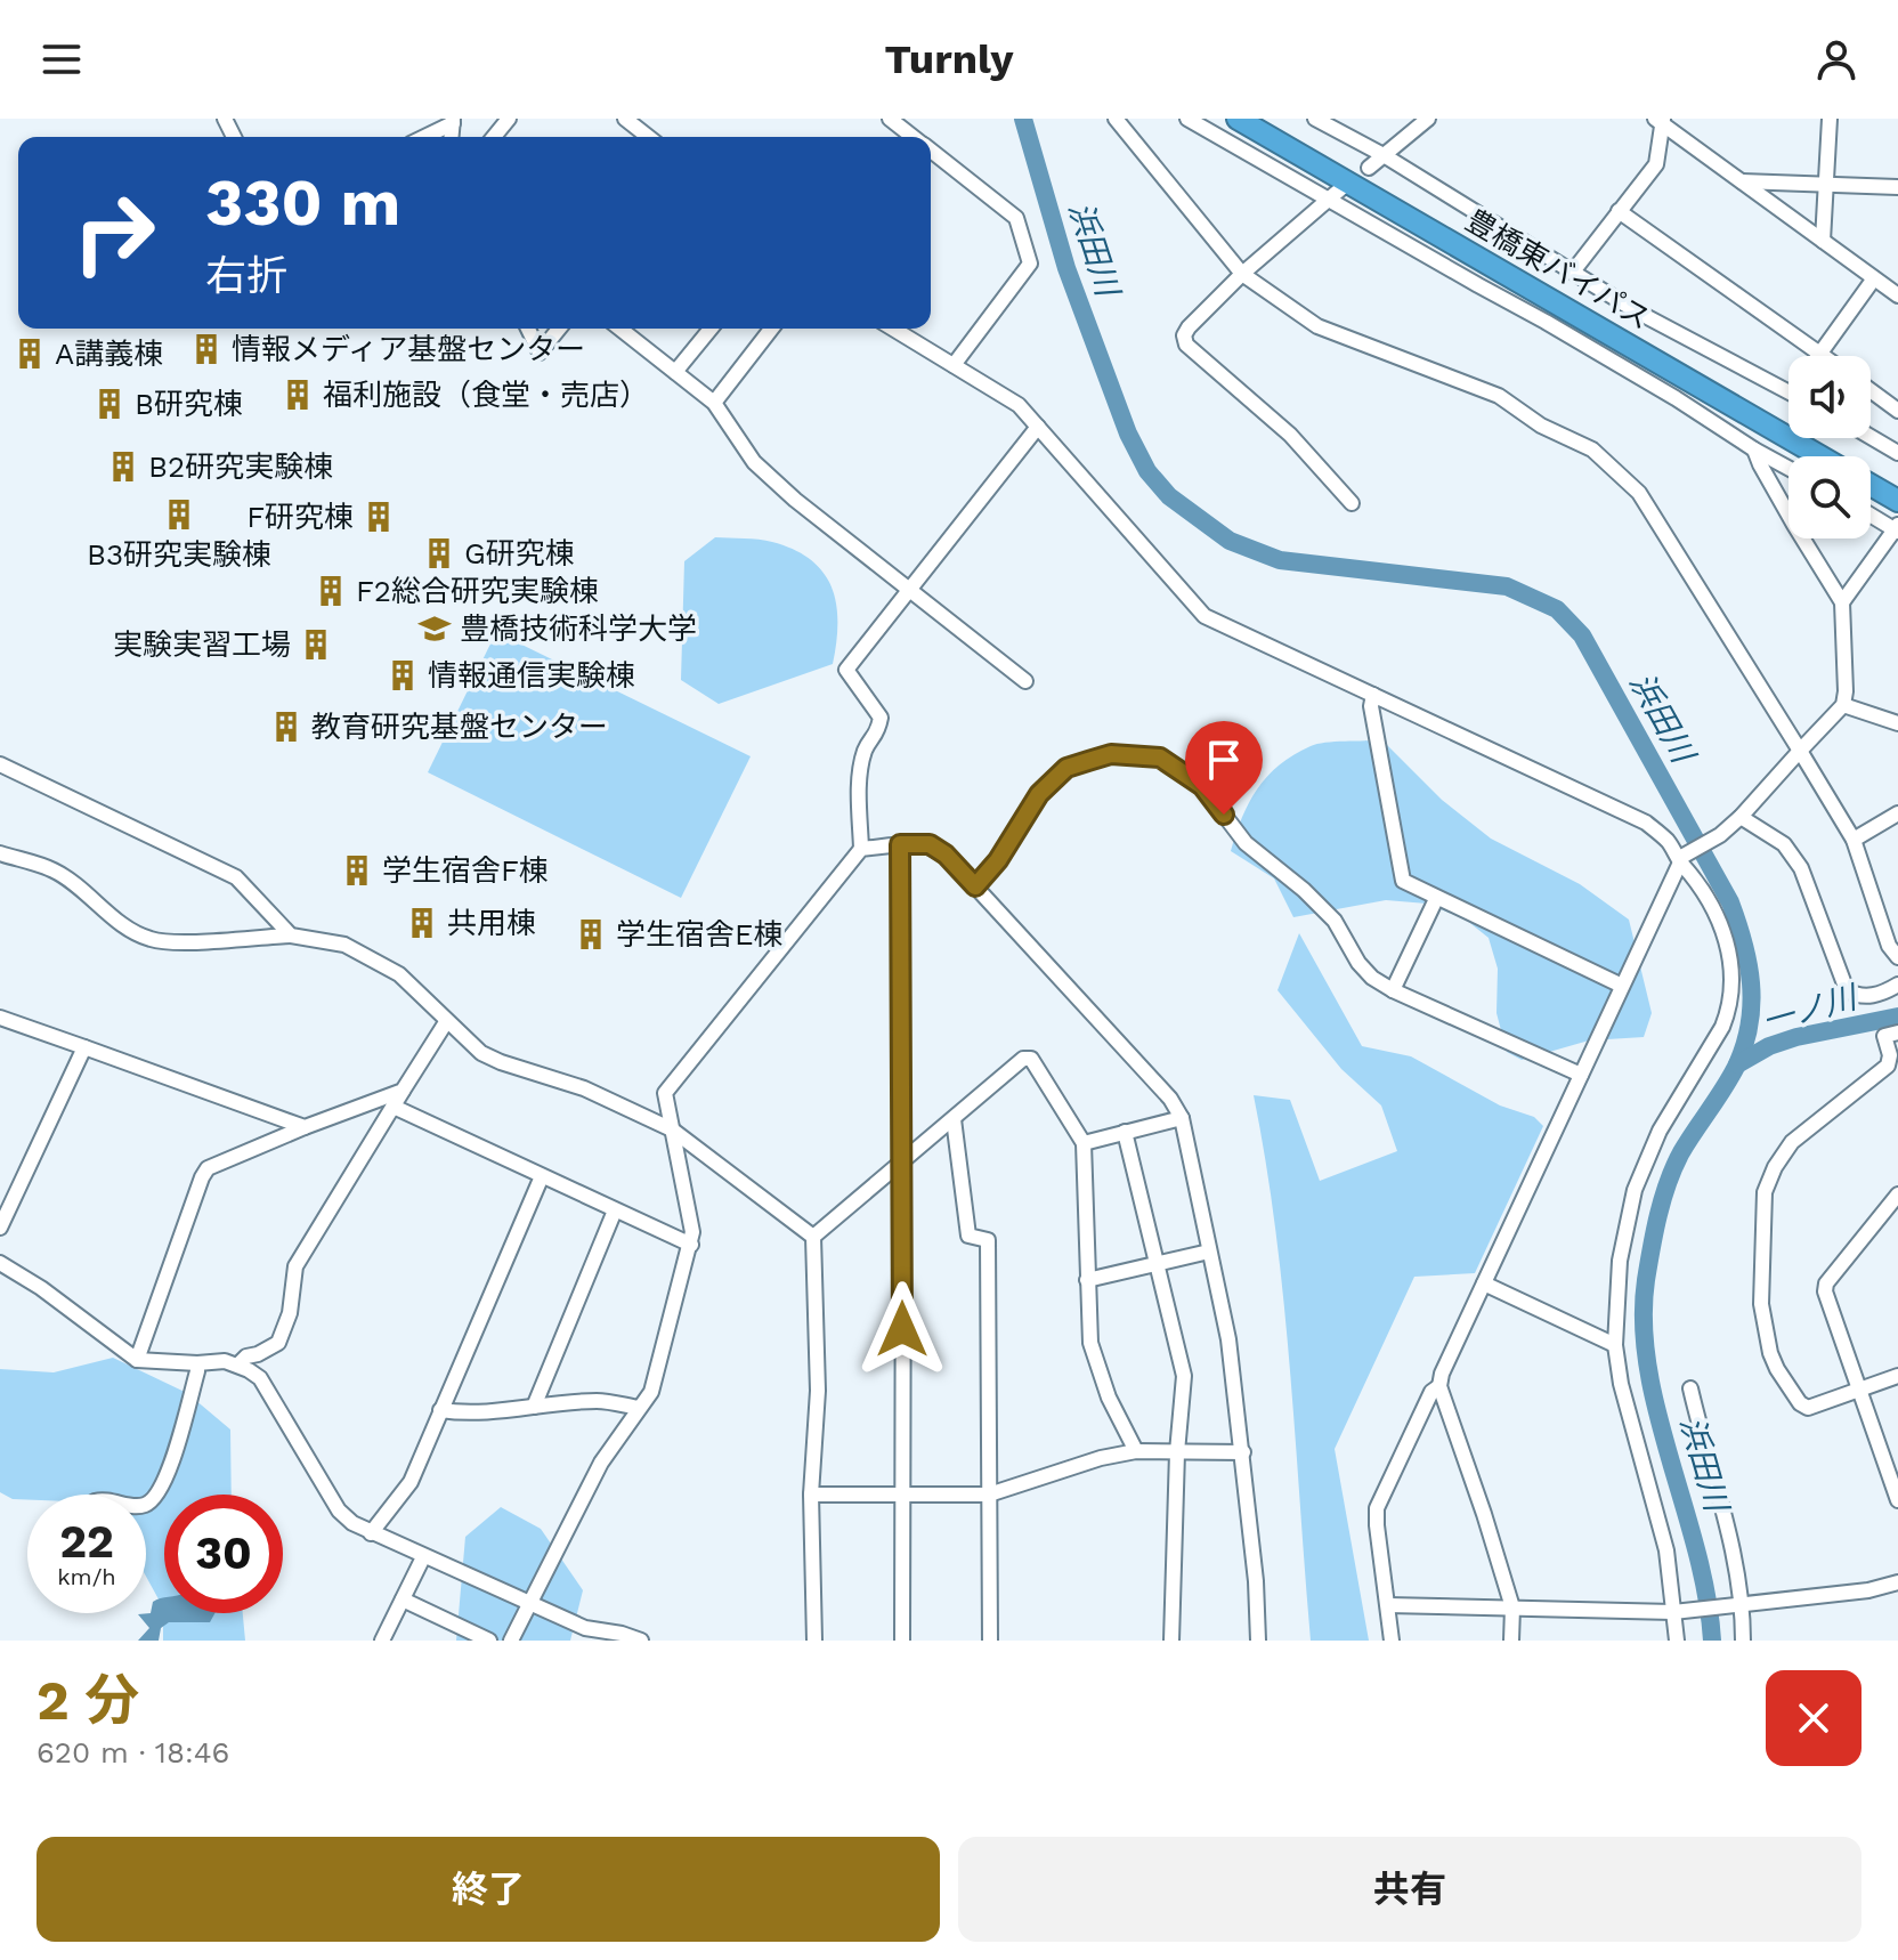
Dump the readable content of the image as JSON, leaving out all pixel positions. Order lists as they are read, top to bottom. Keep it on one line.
{"streets":{"highway":["豊橋東バイパス"]},"water":["浜田川","一ノ川"],"places":{"building":["情報メディア基盤センター","A講義棟","福利施設（食堂・売店）","B研究棟","B2研究実験棟","B3研究実験棟","F研究棟","G研究棟","F2総合研究実験棟","実験実習工場","情報通信実験棟","教育研究基盤センター","学生宿舎F棟","共用棟","学生宿舎E棟"],"school or university":["豊橋技術科学大学"]},"page":{"header":"Turnly","turn":["330 m","右折"],"speed":"22 km/h","limit":"30","heading":["2 分","620 m · 18:46"],"buttons":["終了","共有"]}}
